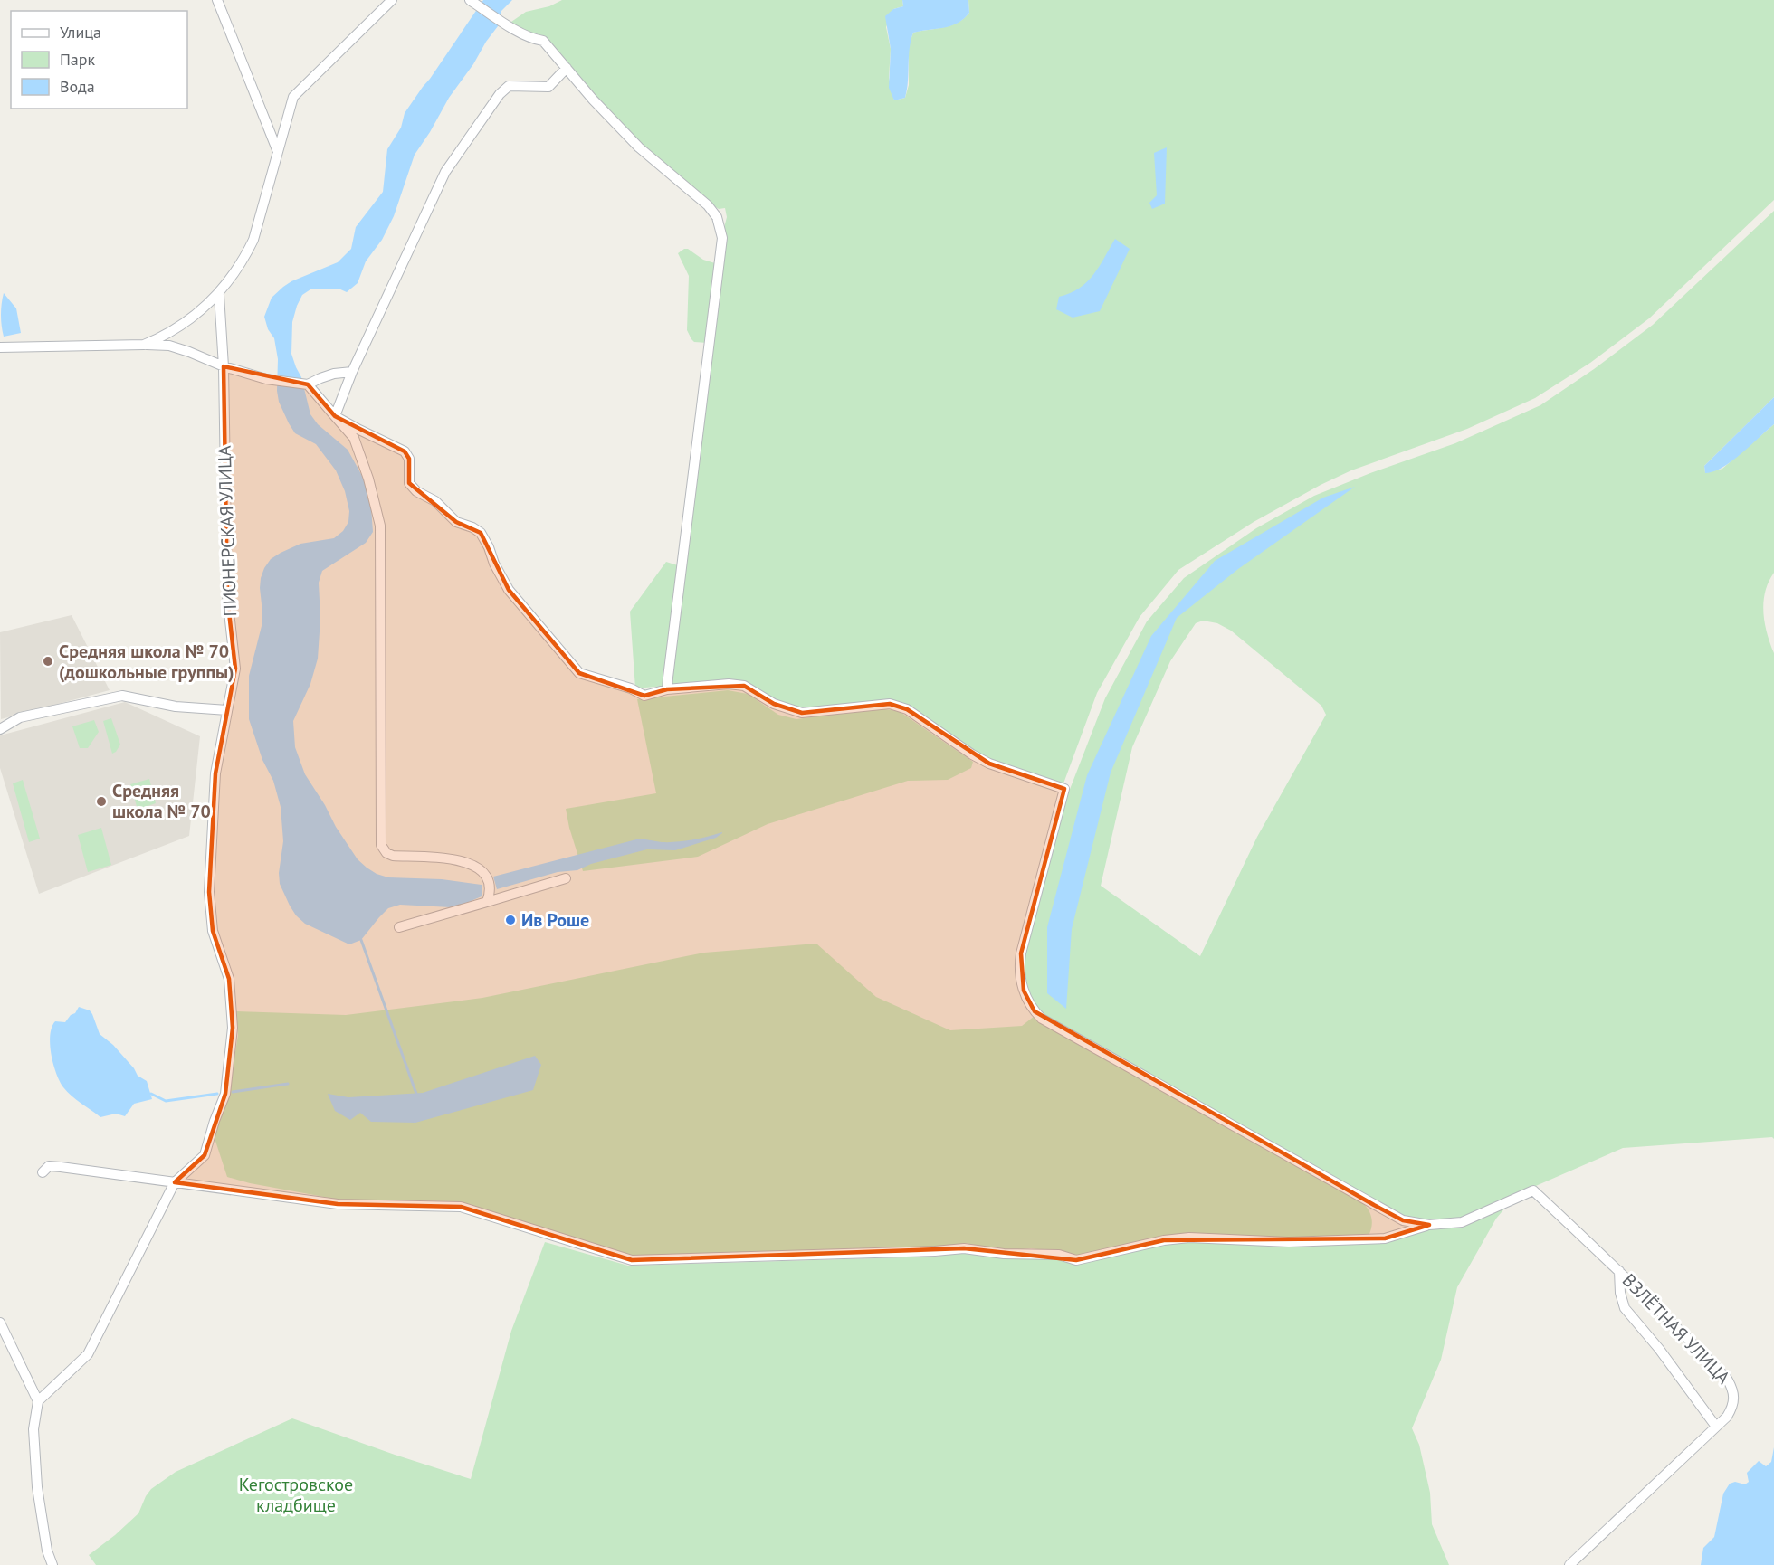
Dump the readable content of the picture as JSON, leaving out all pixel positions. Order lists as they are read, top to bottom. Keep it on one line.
{"streets":{"street":["ПИОНЕРСКАЯ УЛИЦА","ВЗЛЁТНАЯ УЛИЦА"]},"parks":["Кегостровское кладбище"],"places":["Средняя школа № 70 (дошкольные группы)","Средняя школа № 70","Ив Роше"],"legend":["Улица","Парк","Вода"]}
